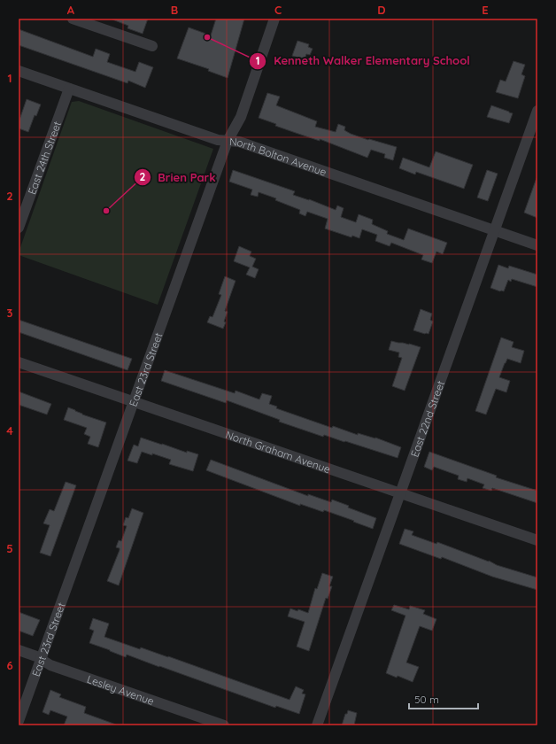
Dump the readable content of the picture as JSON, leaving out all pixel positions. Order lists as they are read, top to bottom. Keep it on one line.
{"streets":{"street":["East 24th Street","North Bolton Avenue","East 23rd Street","East 22nd Street","North Graham Avenue","Lesley Avenue"]},"crossings":[["East 24th Street","North Bolton Avenue"],["North Bolton Avenue","East 23rd Street"],["North Bolton Avenue","East 22nd Street"],["East 23rd Street","North Graham Avenue"],["East 23rd Street","Lesley Avenue"],["East 22nd Street","North Graham Avenue"]],"places":["Kenneth Walker Elementary School","Brien Park"],"scale_bar":"50 m","grid":{"columns":["A","B","C","D","E"],"rows":["1","2","3","4","5","6"]}}
